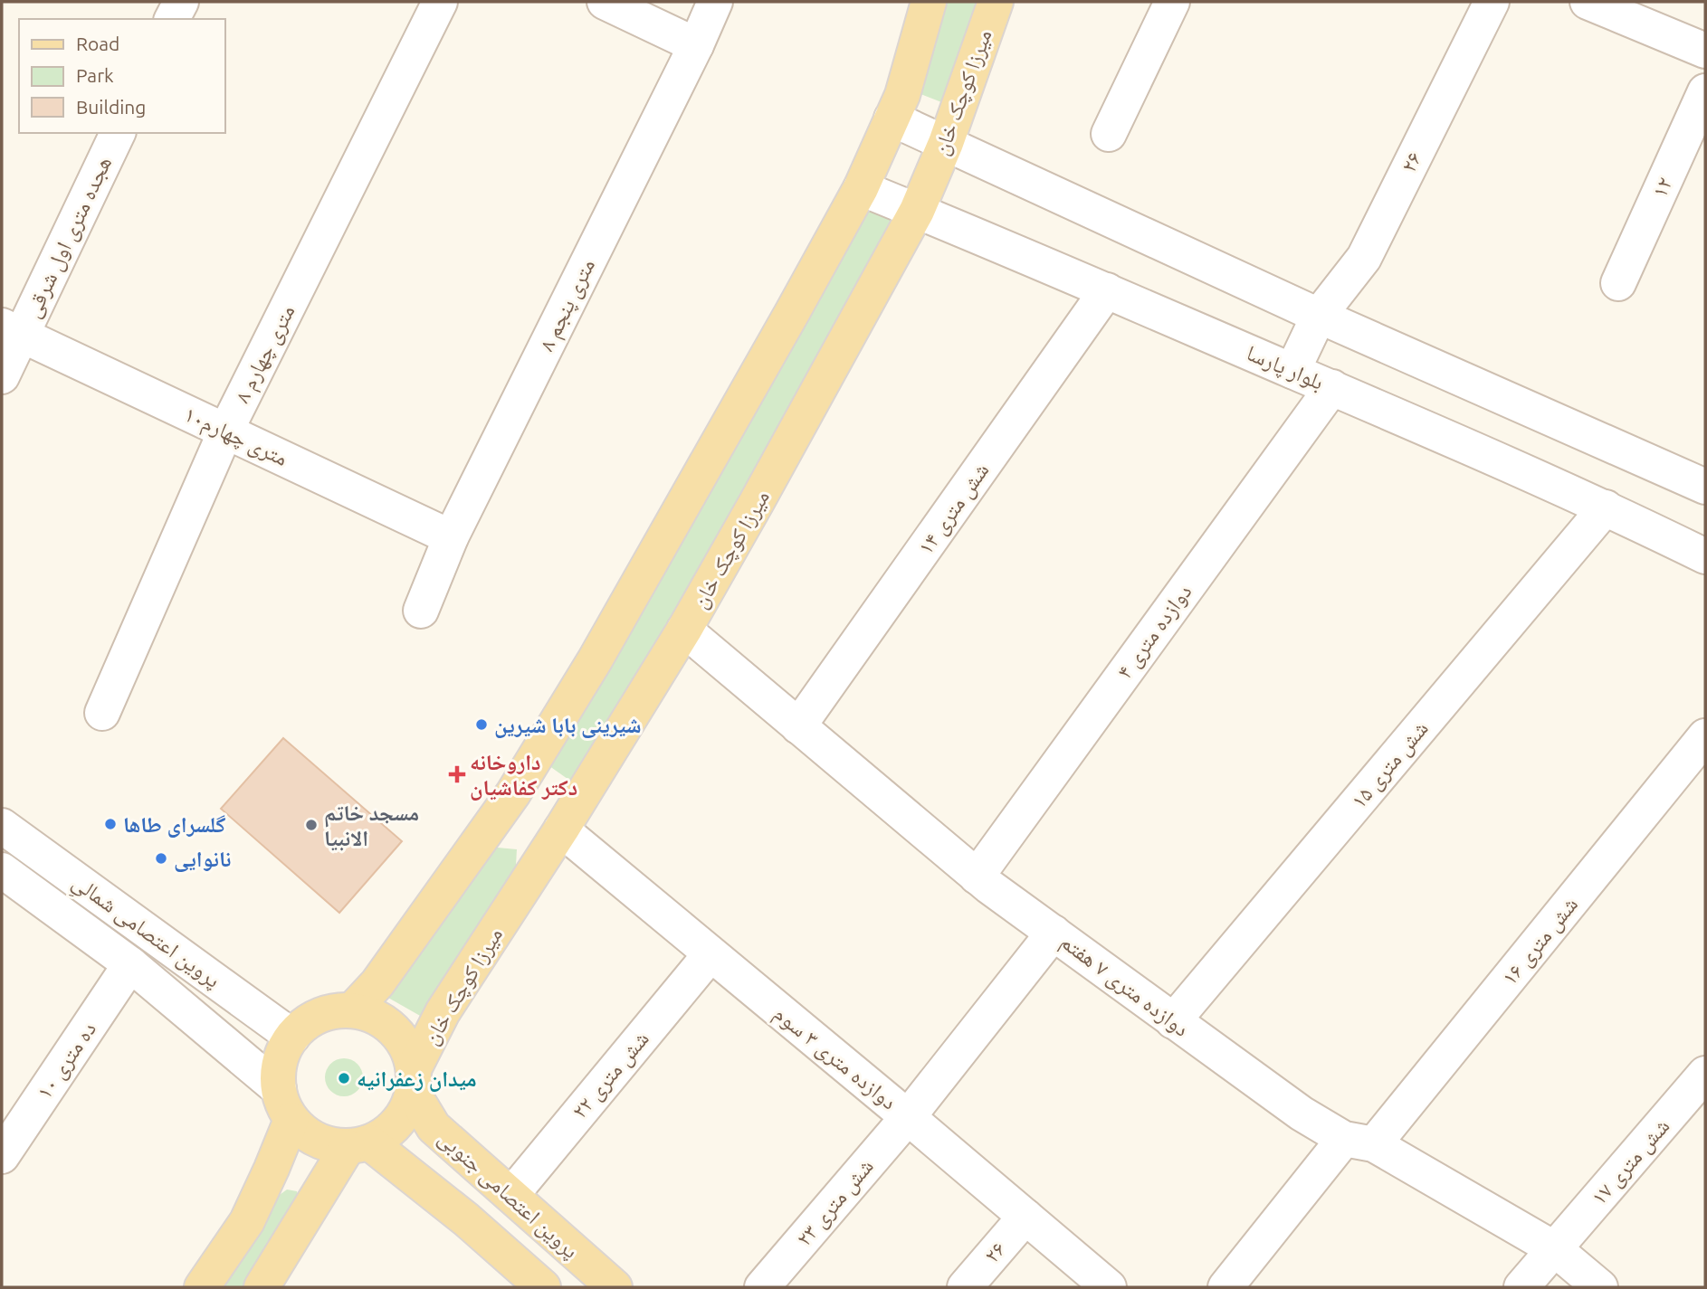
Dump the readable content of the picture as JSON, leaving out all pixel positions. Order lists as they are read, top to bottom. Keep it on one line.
{"streets":{"main road":["میرزا کوچک خان","پروین اعتصامی جنوبی"],"street":["۲۶","۱۲","هجده متری اول شرقی","۸ متری پنجم","۸ متری چهارم","بلوار پارسا","۱۰متری چهارم","شش متری ۱۴","دوازده متری ۴","شش متری ۱۵","پروین اعتصامی شمالیِ","شش متری ۱۶","دوازده متری ۷ هفتم","دوازده متری ۳ سوم","ده متری ۱۰","شش متری ۲۲","شش متری ۱۷","شش متری ۲۳"]},"crossings":[["میرزا کوچک خان","بلوار پارسا"],["میرزا کوچک خان","پروین اعتصامی شمالیِ"],["میرزا کوچک خان","دوازده متری ۷ هفتم"],["میرزا کوچک خان","دوازده متری ۳ سوم"],["میرزا کوچک خان","پروین اعتصامی جنوبی"],["۲۶","بلوار پارسا"],["۲۶","دوازده متری ۳ سوم"],["هجده متری اول شرقی","۱۰متری چهارم"],["۸ متری پنجم","۱۰متری چهارم"],["۸ متری چهارم","۱۰متری چهارم"],["بلوار پارسا","شش متری ۱۴"],["بلوار پارسا","دوازده متری ۴"],["بلوار پارسا","شش متری ۱۵"],["شش متری ۱۴","دوازده متری ۷ هفتم"],["دوازده متری ۴","دوازده متری ۷ هفتم"],["شش متری ۱۵","دوازده متری ۷ هفتم"],["پروین اعتصامی شمالیِ","ده متری ۱۰"],["پروین اعتصامی شمالیِ","پروین اعتصامی جنوبی"],["شش متری ۱۶","دوازده متری ۷ هفتم"],["دوازده متری ۷ هفتم","شش متری ۱۷"],["دوازده متری ۷ هفتم","شش متری ۲۳"],["دوازده متری ۳ سوم","شش متری ۲۲"],["دوازده متری ۳ سوم","شش متری ۲۳"],["شش متری ۲۲","پروین اعتصامی جنوبی"]],"places":{"other":["شیرینی بابا شیرین","گلسرای طاها","مسجد خاتم الانبیا","نانوایی","میدان زعفرانیه"],"health":["داروخانه دکتر کفاشیان"]},"legend":["Road","Park","Building"]}
